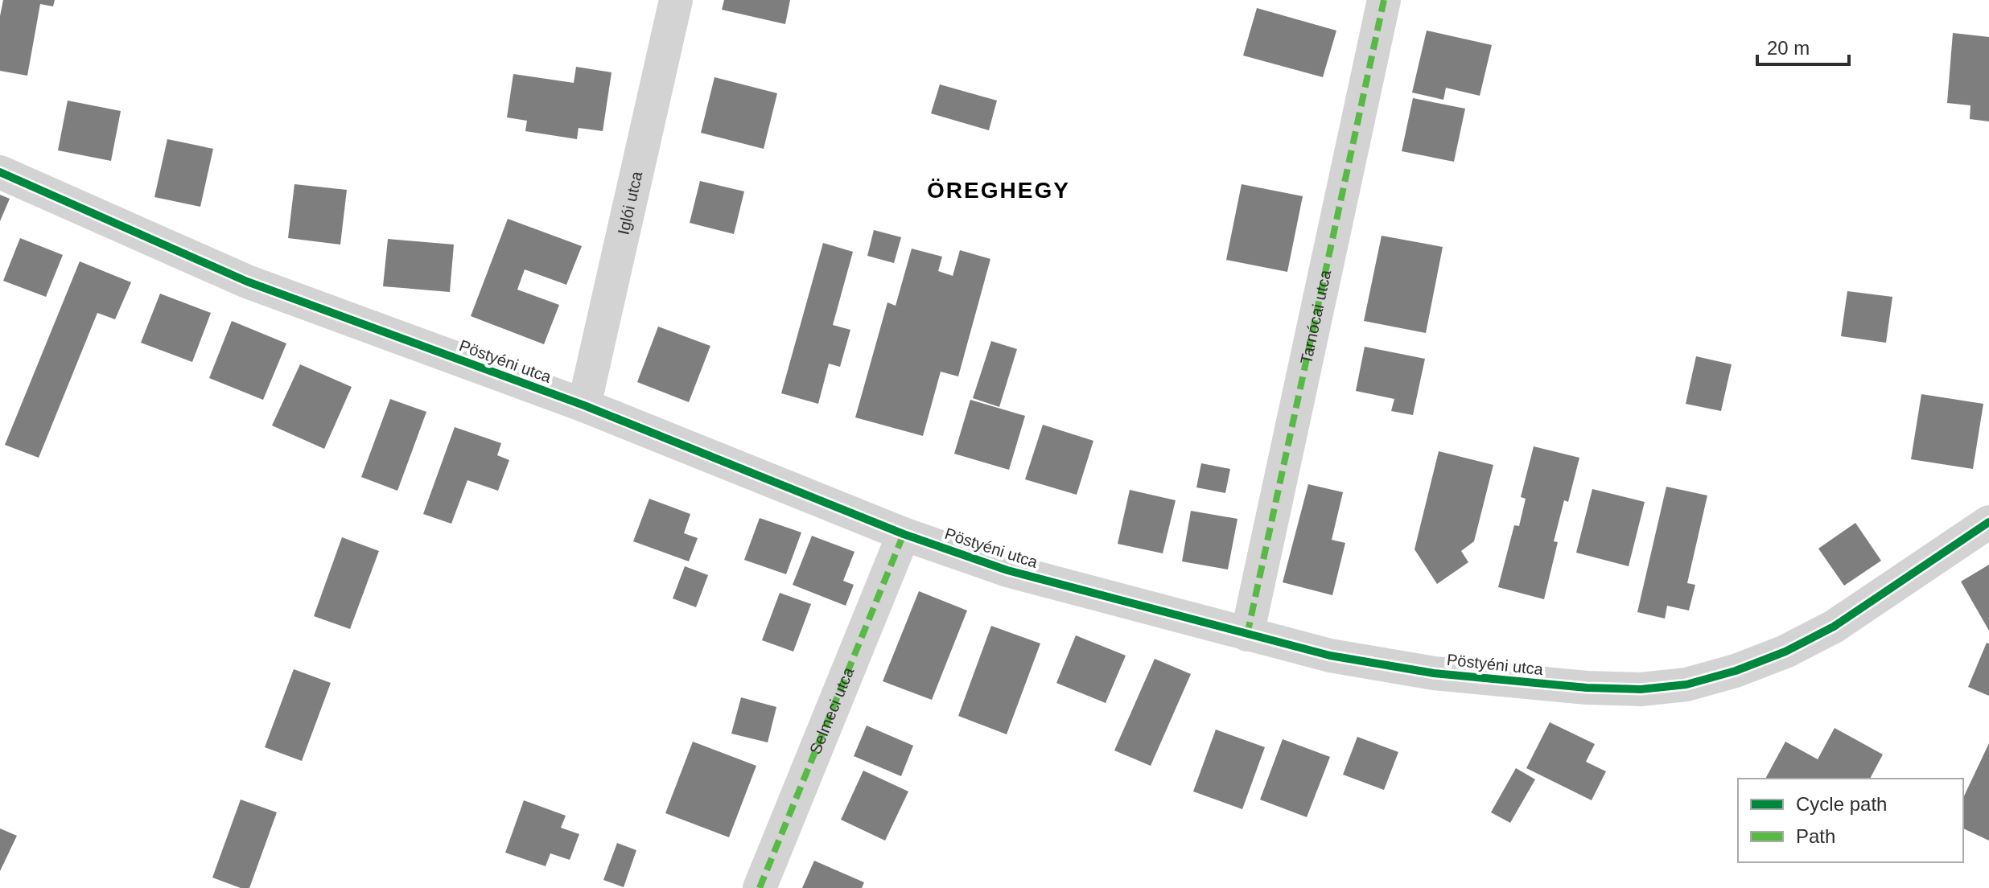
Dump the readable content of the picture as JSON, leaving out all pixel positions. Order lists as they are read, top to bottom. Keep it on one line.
{"streets":{"street":["Iglói utca","Tarnócai utca","Pöstyéni utca","Selmeci utca"]},"crossings":[["Iglói utca","Pöstyéni utca"],["Tarnócai utca","Pöstyéni utca"],["Pöstyéni utca","Selmeci utca"]],"districts":["ÖREGHEGY"],"legend":["Cycle path","Path"],"scale_bar":"20 m"}
